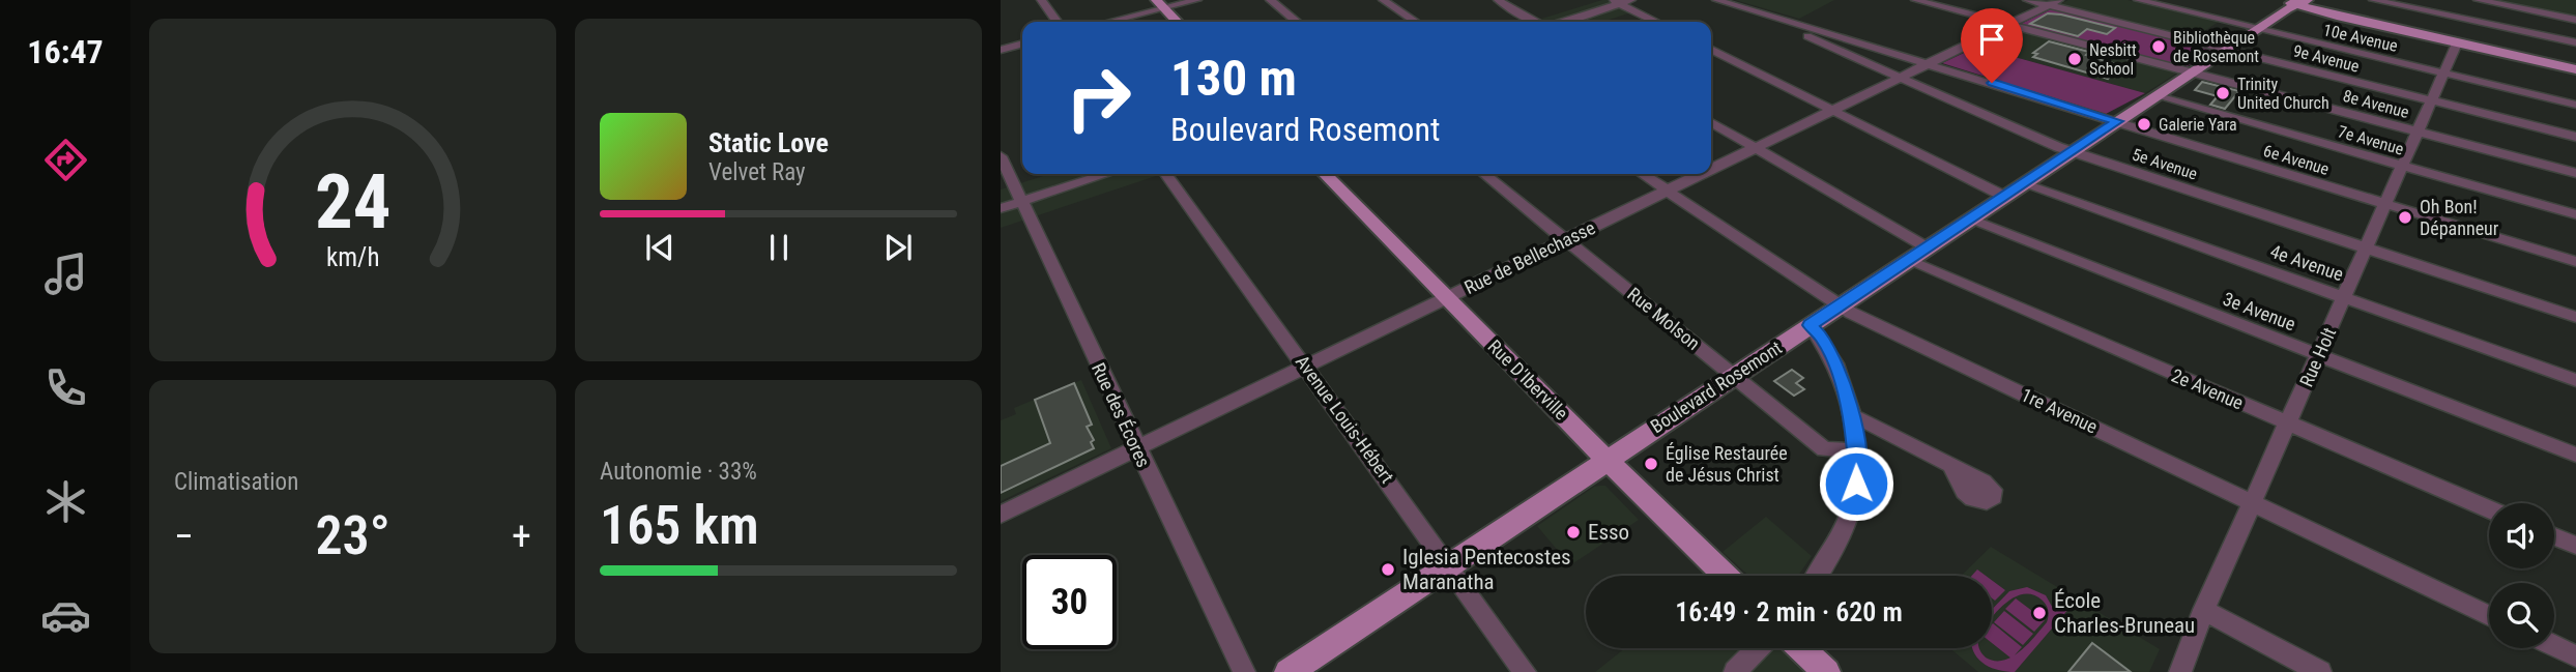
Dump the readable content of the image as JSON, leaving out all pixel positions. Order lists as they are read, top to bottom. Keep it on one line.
{"streets":{"main road":["Rue D'Iberville","Boulevard Rosemont"],"street":["10e Avenue","9e Avenue","8e Avenue","7e Avenue","6e Avenue","5e Avenue","Rue de Bellechasse","4e Avenue","3e Avenue","Rue Molson","Rue Holt","2e Avenue","1re Avenue","Rue des Écores","Avenue Louis-Hébert"]},"crossings":[["10e Avenue","Rue Holt"],["10e Avenue","Boulevard Rosemont"],["9e Avenue","Rue de Bellechasse"],["9e Avenue","Rue Holt"],["9e Avenue","Boulevard Rosemont"],["8e Avenue","Rue de Bellechasse"],["8e Avenue","Rue Holt"],["8e Avenue","Boulevard Rosemont"],["7e Avenue","Rue Holt"],["7e Avenue","Boulevard Rosemont"],["6e Avenue","5e Avenue"],["6e Avenue","Rue de Bellechasse"],["6e Avenue","Rue Holt"],["6e Avenue","Boulevard Rosemont"],["5e Avenue","Rue de Bellechasse"],["5e Avenue","Rue Holt"],["5e Avenue","Boulevard Rosemont"],["Rue de Bellechasse","Rue Molson"],["Rue de Bellechasse","Rue D'Iberville"],["Rue de Bellechasse","1re Avenue"],["Rue de Bellechasse","Rue des Écores"],["Rue de Bellechasse","Avenue Louis-Hébert"],["4e Avenue","Rue Holt"],["4e Avenue","Boulevard Rosemont"],["3e Avenue","Rue Holt"],["3e Avenue","Boulevard Rosemont"],["Rue Molson","Boulevard Rosemont"],["Rue Holt","2e Avenue"],["Rue Holt","1re Avenue"],["Rue D'Iberville","Boulevard Rosemont"],["Boulevard Rosemont","2e Avenue"],["Boulevard Rosemont","1re Avenue"],["Boulevard Rosemont","Avenue Louis-Hébert"]],"places":["Bibliothèque de Rosemont","Nesbitt School","Trinity United Church","Galerie Yara","Oh Bon! Dépanneur","Église Restaurée de Jésus Christ","Esso","Iglesia Pentecostes Maranatha","École Charles-Bruneau"],"page":{"tabs":"16:47","turn":["130 m","Boulevard Rosemont"],"song":["Static Love","Velvet Ray"],"tile":["Climatisation",["Autonomie · 33%","165 km"]],"heat":["−","23°","+"],"limit":"30","trip":"16:49 · 2 min · 620 m","gauge":["24","km/h"]}}
